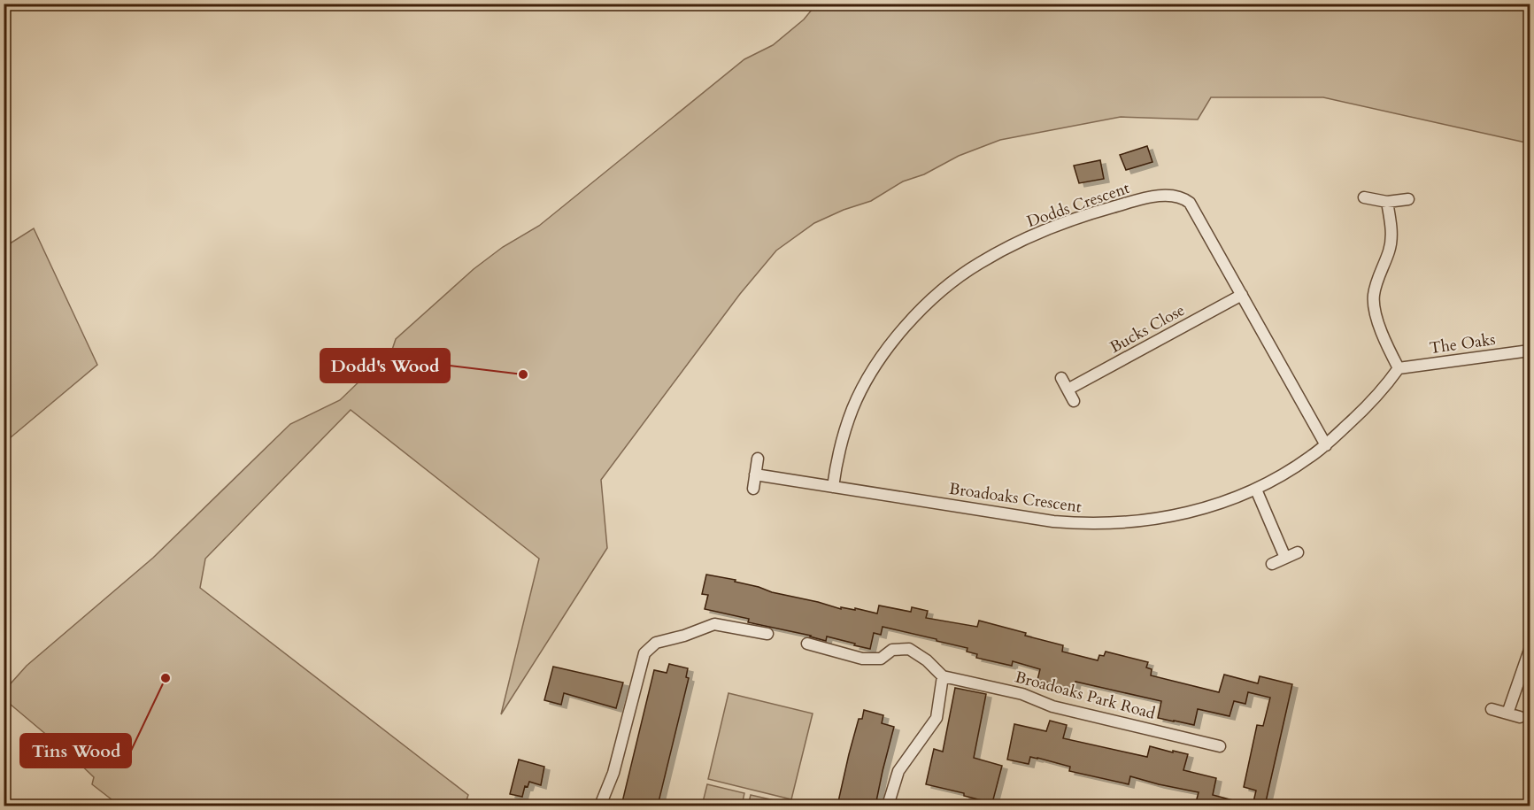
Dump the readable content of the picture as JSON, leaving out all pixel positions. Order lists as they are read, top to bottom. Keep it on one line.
{"streets":{"street":["Dodds Crescent","Bucks Close","The Oaks","Broadoaks Crescent","Broadoaks Park Road"]},"crossings":[["Dodds Crescent","Bucks Close"],["Dodds Crescent","Broadoaks Crescent"],["The Oaks","Broadoaks Crescent"]],"places":["Dodd's Wood","Tins Wood"]}
